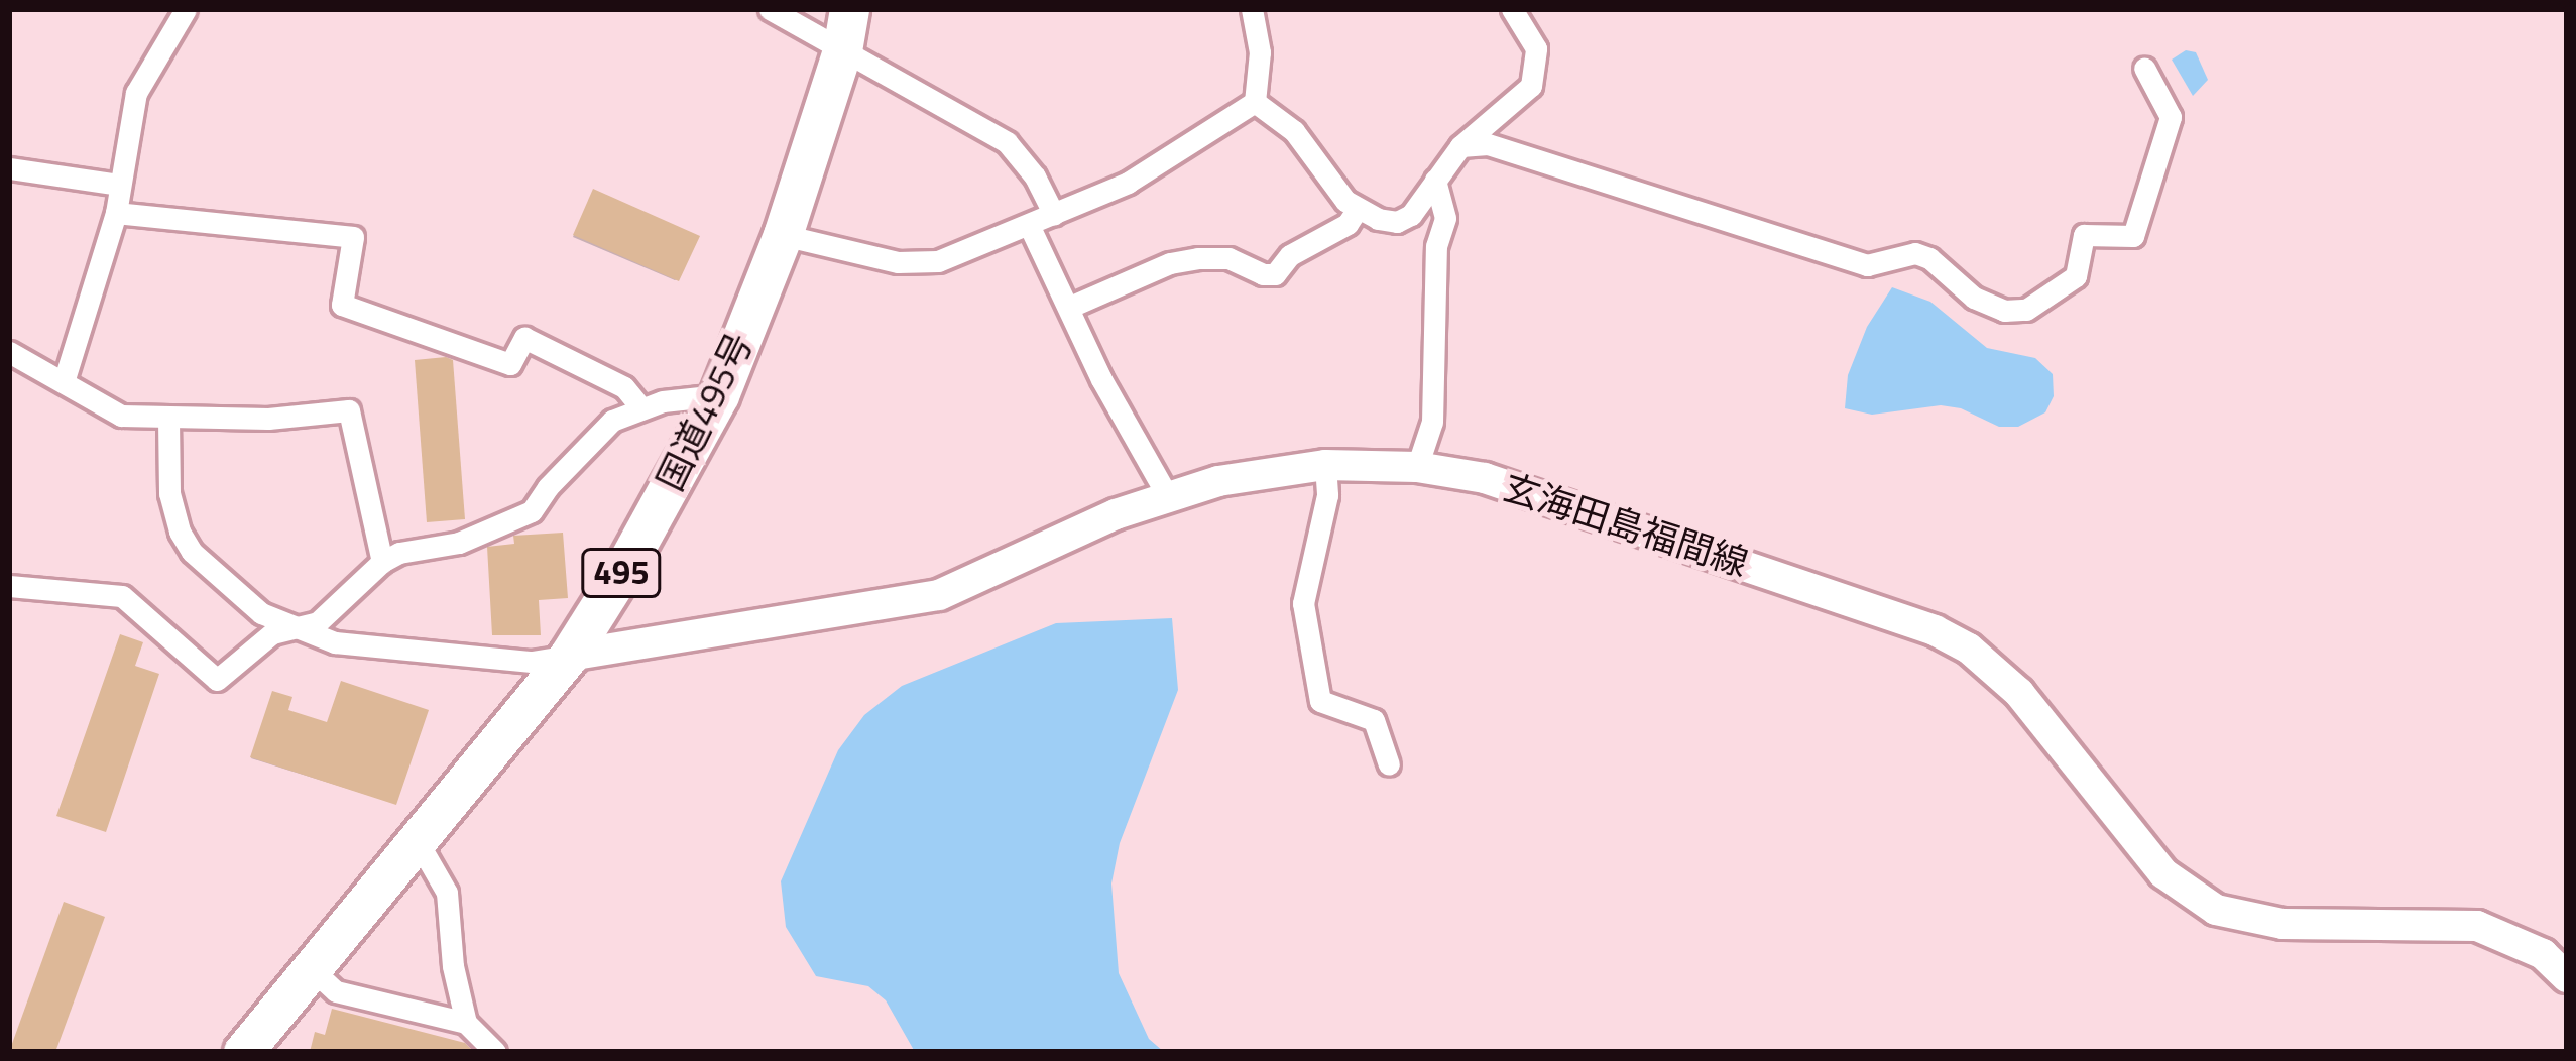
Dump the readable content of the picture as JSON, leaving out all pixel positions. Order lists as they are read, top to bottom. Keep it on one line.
{"streets":{"highway":["国道495号","495"],"main road":["玄海田島福間線"]},"crossings":[["国道495号","玄海田島福間線"]]}
